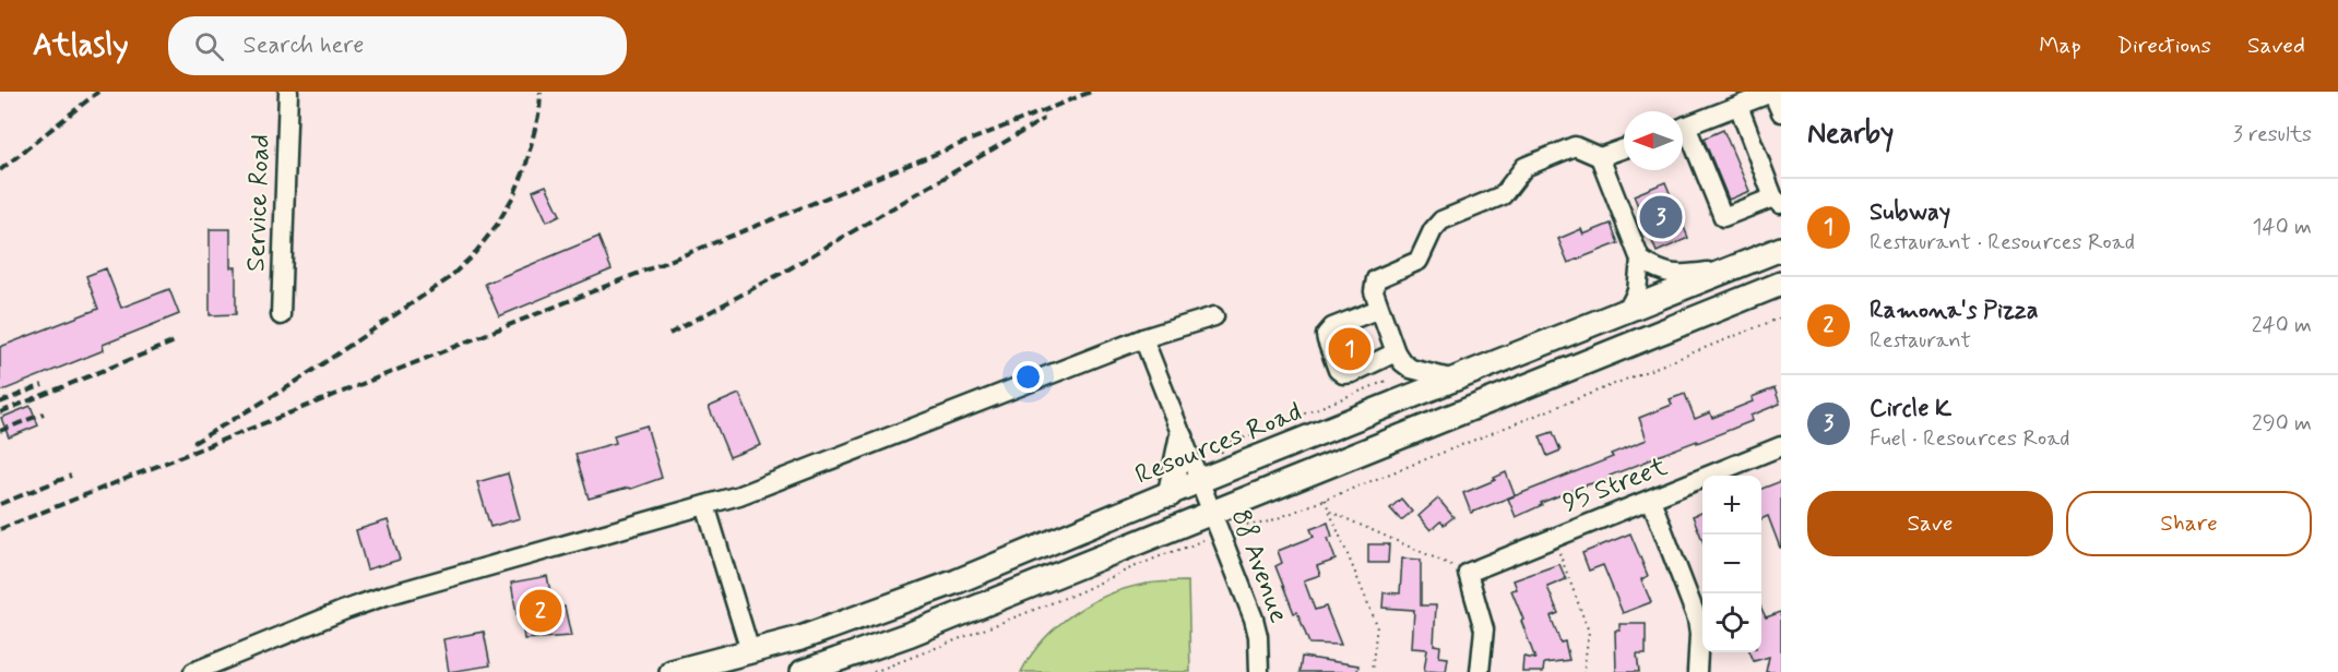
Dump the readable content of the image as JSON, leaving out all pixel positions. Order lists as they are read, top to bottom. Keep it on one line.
{"streets":{"main road":["Resources Road"],"street":["Service Road","95 Street","88 Avenue"]},"crossings":[["Resources Road","88 Avenue"]],"north":"left","page":{"header":"Atlasly","search":"Search here","nav":["Map","Directions","Saved"],"heading":["Nearby","3 results"],"list":[{"mark":"1","name":"Subway","note":"Restaurant · Resources Road","value":"140 m"},{"mark":"2","name":"Ramona's Pizza","note":"Restaurant","value":"240 m"},{"mark":"3","name":"Circle K","note":"Fuel · Resources Road","value":"290 m"}],"pins":["3","1","2"],"buttons":["Save","Share"],"map_buttons":["+","−"]}}
